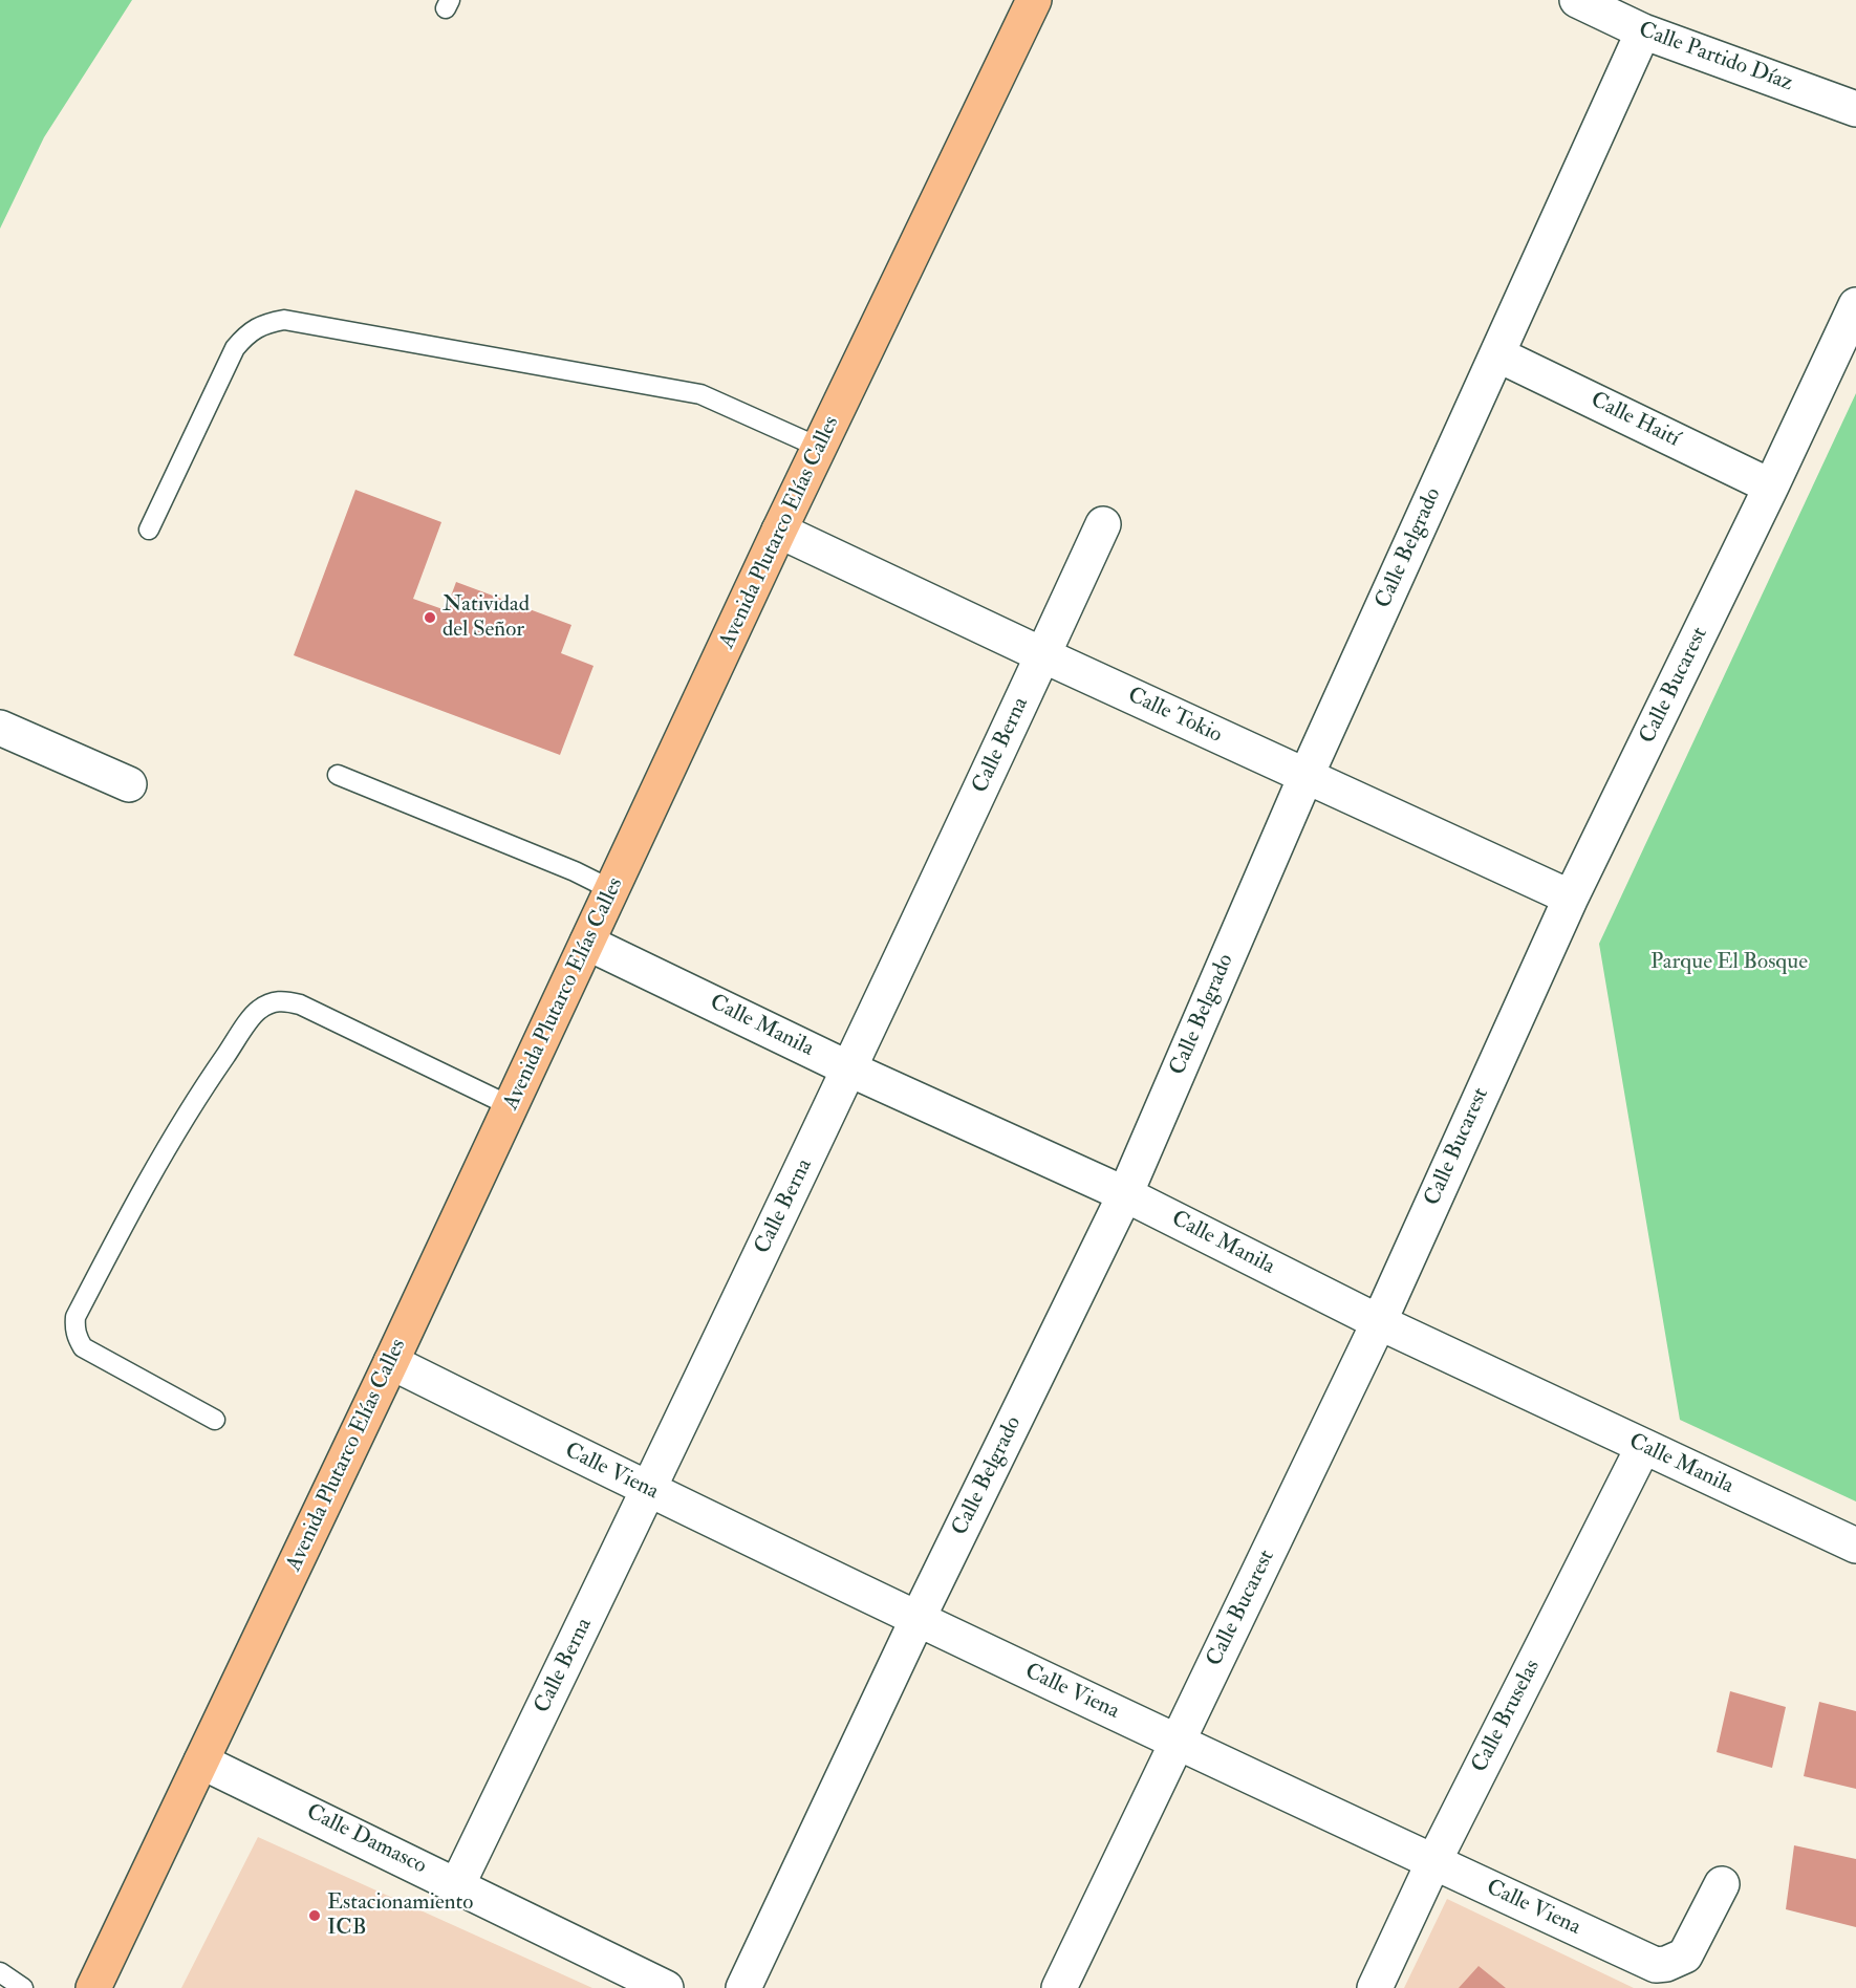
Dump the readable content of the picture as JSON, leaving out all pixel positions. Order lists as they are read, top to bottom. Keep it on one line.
{"streets":{"main road":["Avenida Plutarco Elías Calles"],"street":["Calle Partido Díaz","Calle Haití","Calle Belgrado","Calle Bucarest","Calle Tokio","Calle Berna","Calle Manila","Calle Viena","Calle Bruselas","Calle Damasco"]},"crossings":[["Calle Partido Díaz","Calle Belgrado"],["Calle Haití","Calle Belgrado"],["Calle Haití","Calle Bucarest"],["Avenida Plutarco Elías Calles","Calle Tokio"],["Avenida Plutarco Elías Calles","Calle Manila"],["Avenida Plutarco Elías Calles","Calle Viena"],["Avenida Plutarco Elías Calles","Calle Damasco"],["Calle Belgrado","Calle Tokio"],["Calle Belgrado","Calle Manila"],["Calle Belgrado","Calle Viena"],["Calle Bucarest","Calle Tokio"],["Calle Bucarest","Calle Manila"],["Calle Bucarest","Calle Viena"],["Calle Tokio","Calle Berna"],["Calle Berna","Calle Manila"],["Calle Berna","Calle Viena"],["Calle Berna","Calle Damasco"],["Calle Manila","Calle Bruselas"],["Calle Viena","Calle Bruselas"]],"parks":["Parque El Bosque"],"places":["Natividad del Señor","Estacionamiento ICB"]}
